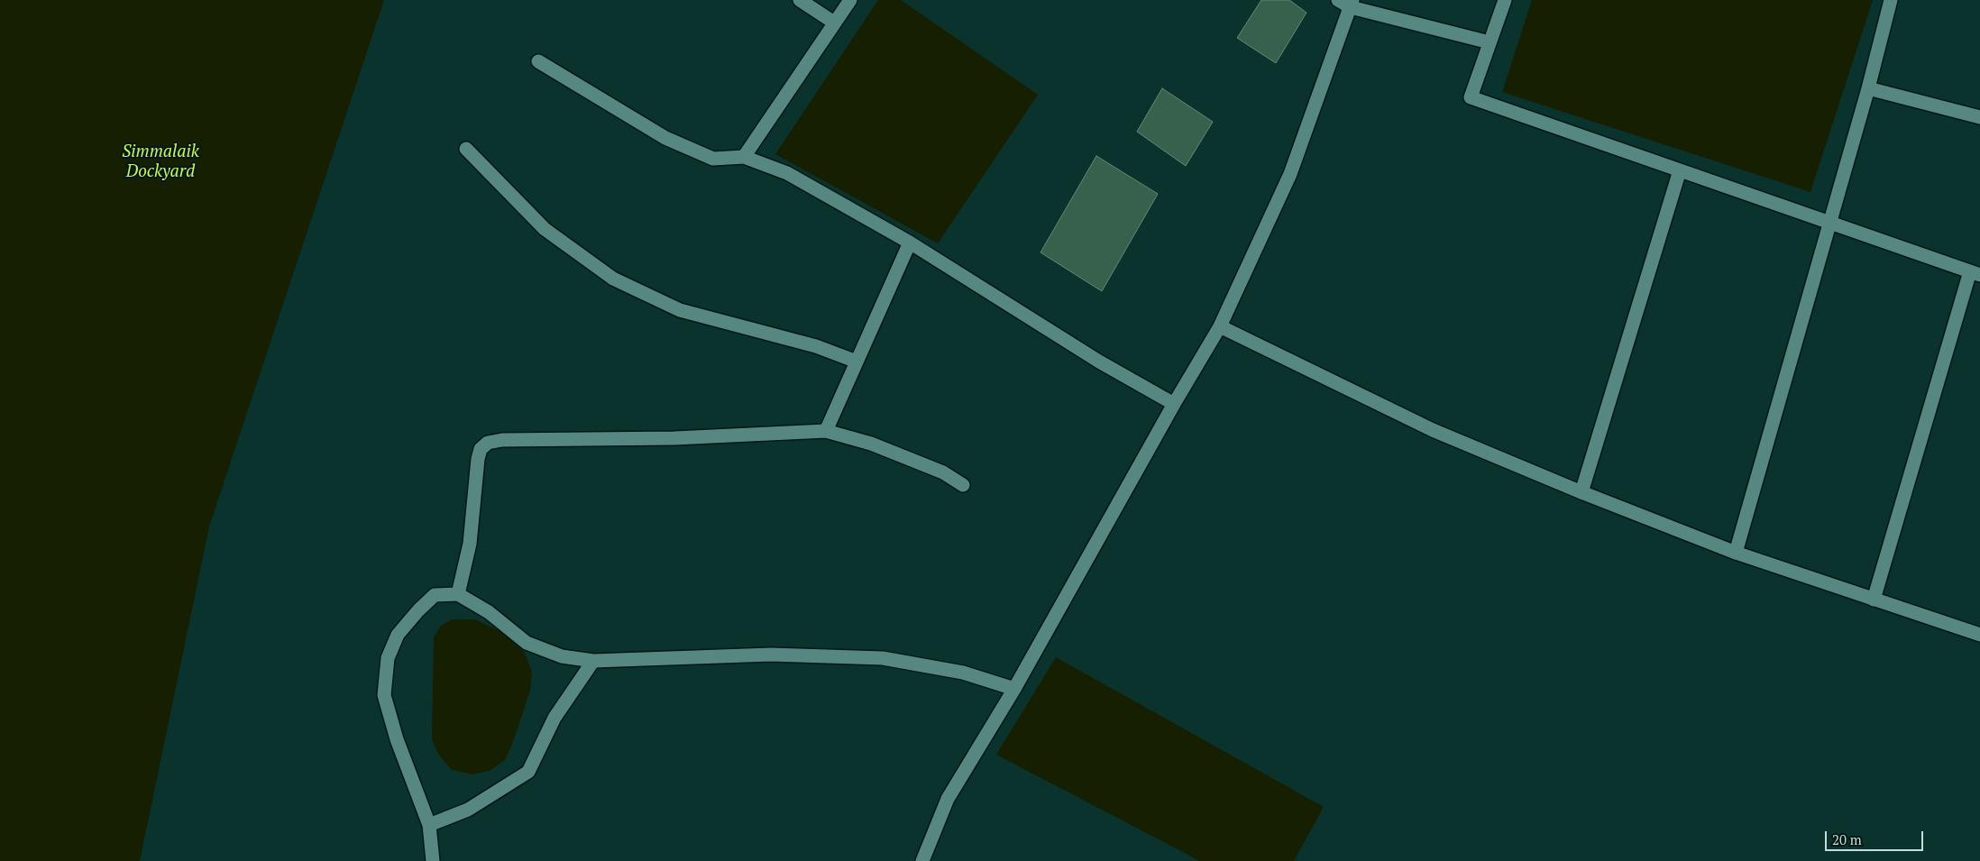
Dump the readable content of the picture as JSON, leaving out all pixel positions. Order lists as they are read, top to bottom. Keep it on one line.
{"water":["Simmalaik Dockyard"],"scale_bar":"20 m"}
